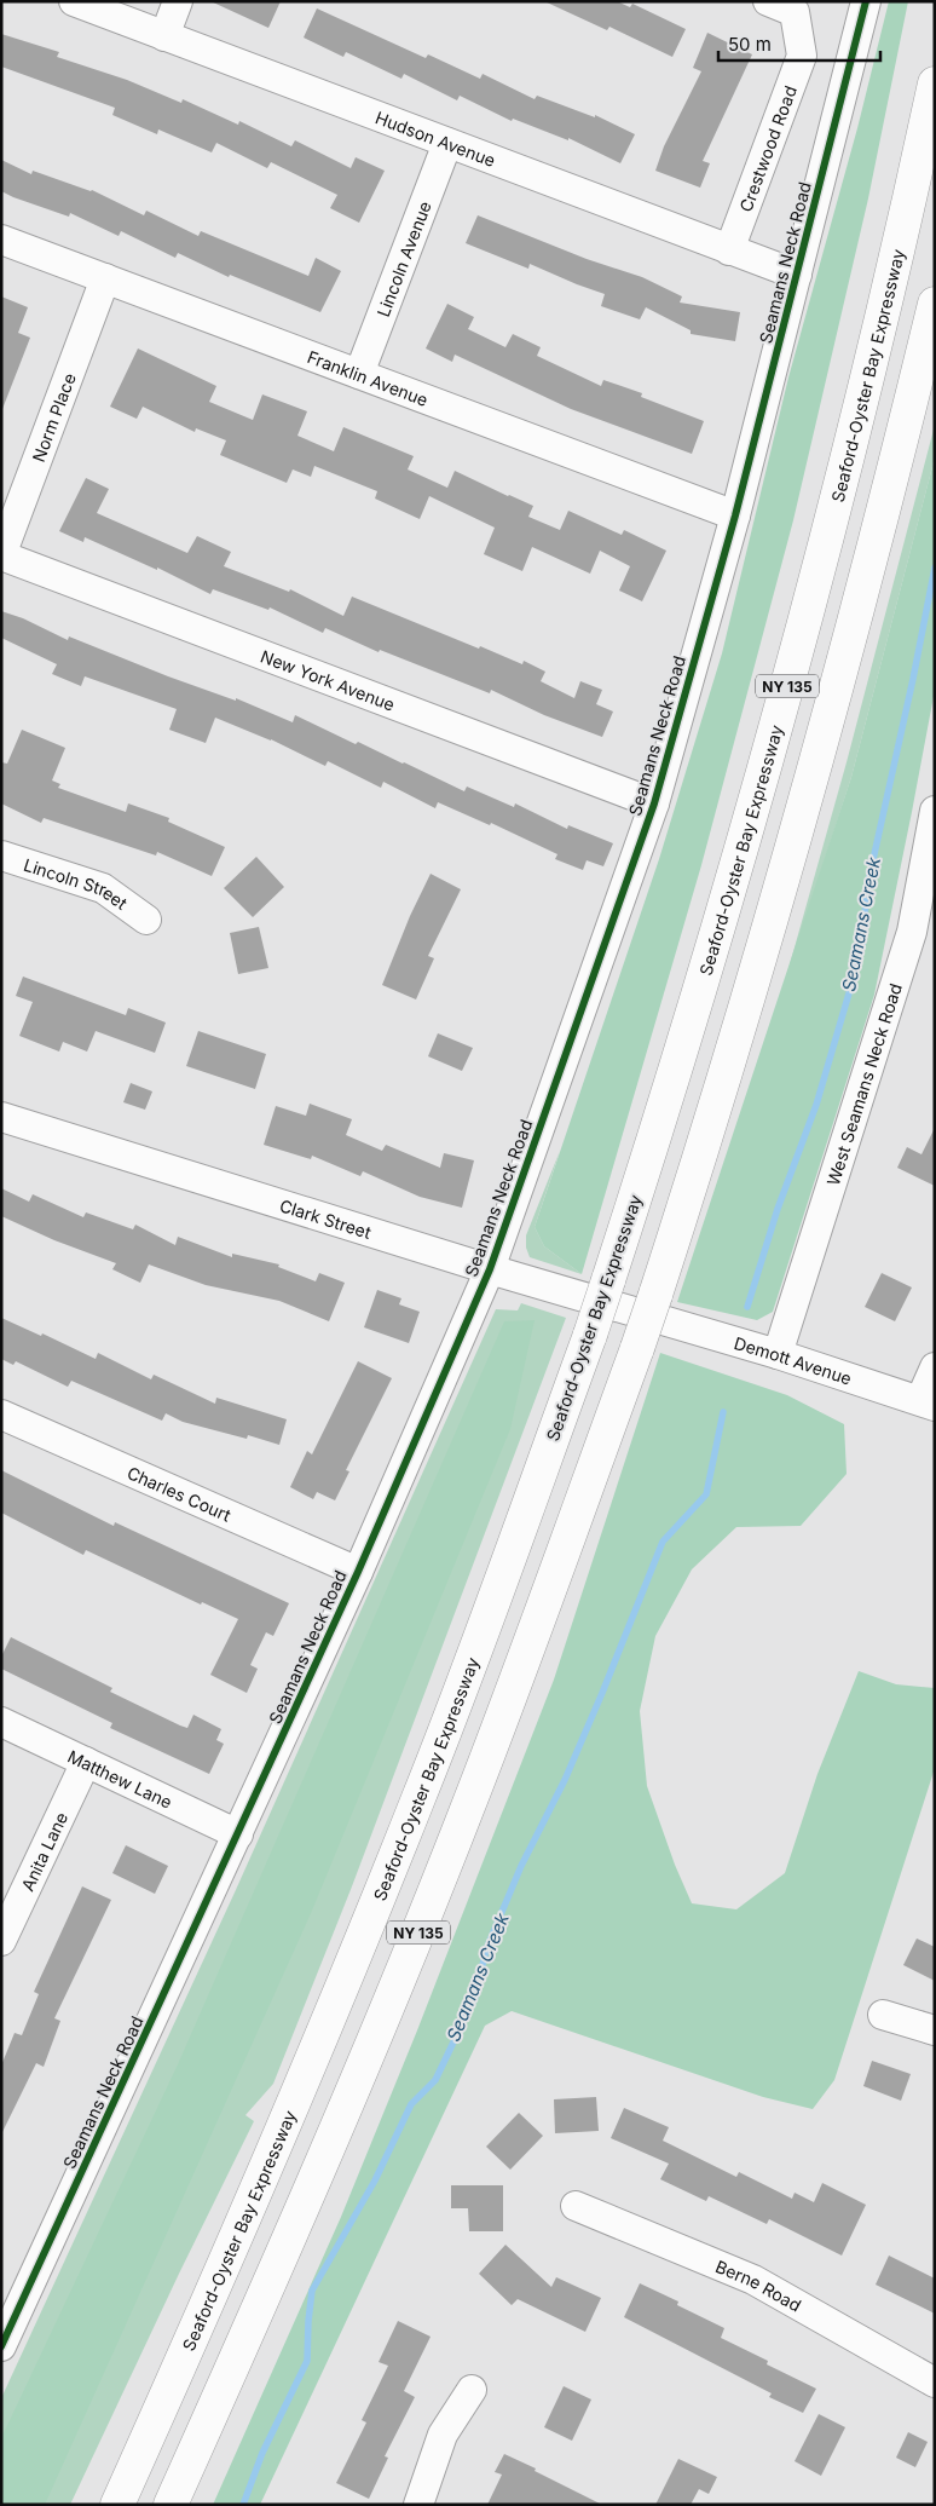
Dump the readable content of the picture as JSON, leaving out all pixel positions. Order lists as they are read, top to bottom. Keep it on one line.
{"streets":{"highway":["Seaford-Oyster Bay Expressway","NY 135"],"street":["Hudson Avenue","Crestwood Road","Lincoln Avenue","Seamans Neck Road","Franklin Avenue","Norm Place","New York Avenue","Lincoln Street","West Seamans Neck Road","Clark Street","Demott Avenue","Charles Court","Matthew Lane","Anita Lane","Berne Road"]},"crossings":[["Hudson Avenue","Crestwood Road"],["Hudson Avenue","Lincoln Avenue"],["Hudson Avenue","Seamans Neck Road"],["Lincoln Avenue","Franklin Avenue"],["Seamans Neck Road","Franklin Avenue"],["Seamans Neck Road","New York Avenue"],["Seamans Neck Road","Clark Street"],["Seamans Neck Road","Charles Court"],["Seamans Neck Road","Matthew Lane"],["Franklin Avenue","Norm Place"],["Norm Place","New York Avenue"],["NY 135","Clark Street"],["NY 135","Demott Avenue"],["West Seamans Neck Road","Demott Avenue"],["Clark Street","Demott Avenue"],["Matthew Lane","Anita Lane"]],"water":["Seamans Creek"],"scale_bar":"50 m"}
